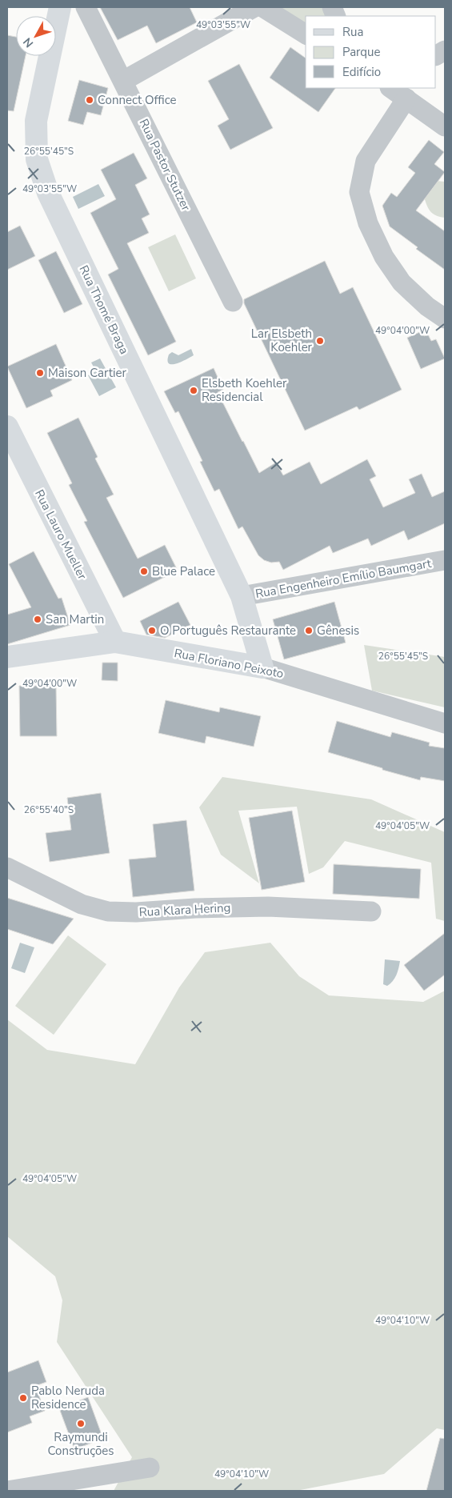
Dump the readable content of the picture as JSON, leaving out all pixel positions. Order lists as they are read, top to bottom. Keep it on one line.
{"streets":{"street":["Rua Pastor Stutzer","Rua Thomé Braga","Rua Lauro Mueller","Rua Engenheiro Emílio Baumgart","Rua Floriano Peixoto","Rua Klara Hering"]},"crossings":[["Rua Thomé Braga","Rua Engenheiro Emílio Baumgart"],["Rua Thomé Braga","Rua Floriano Peixoto"],["Rua Lauro Mueller","Rua Floriano Peixoto"]],"places":["Connect Office","Lar Elsbeth Koehler","Maison Cartier","Elsbeth Koehler Residencial","Blue Palace","San Martin","O Português Restaurante","Gênesis","Pablo Neruda Residence","Raymundi Construções"],"legend":["Rua","Parque","Edifício"],"north":"bottom left","coordinates":["49°03'55\"W","26°55'45\"S","49°04'00\"W","26°55'40\"S","49°04'05\"W","49°04'10\"W"]}
